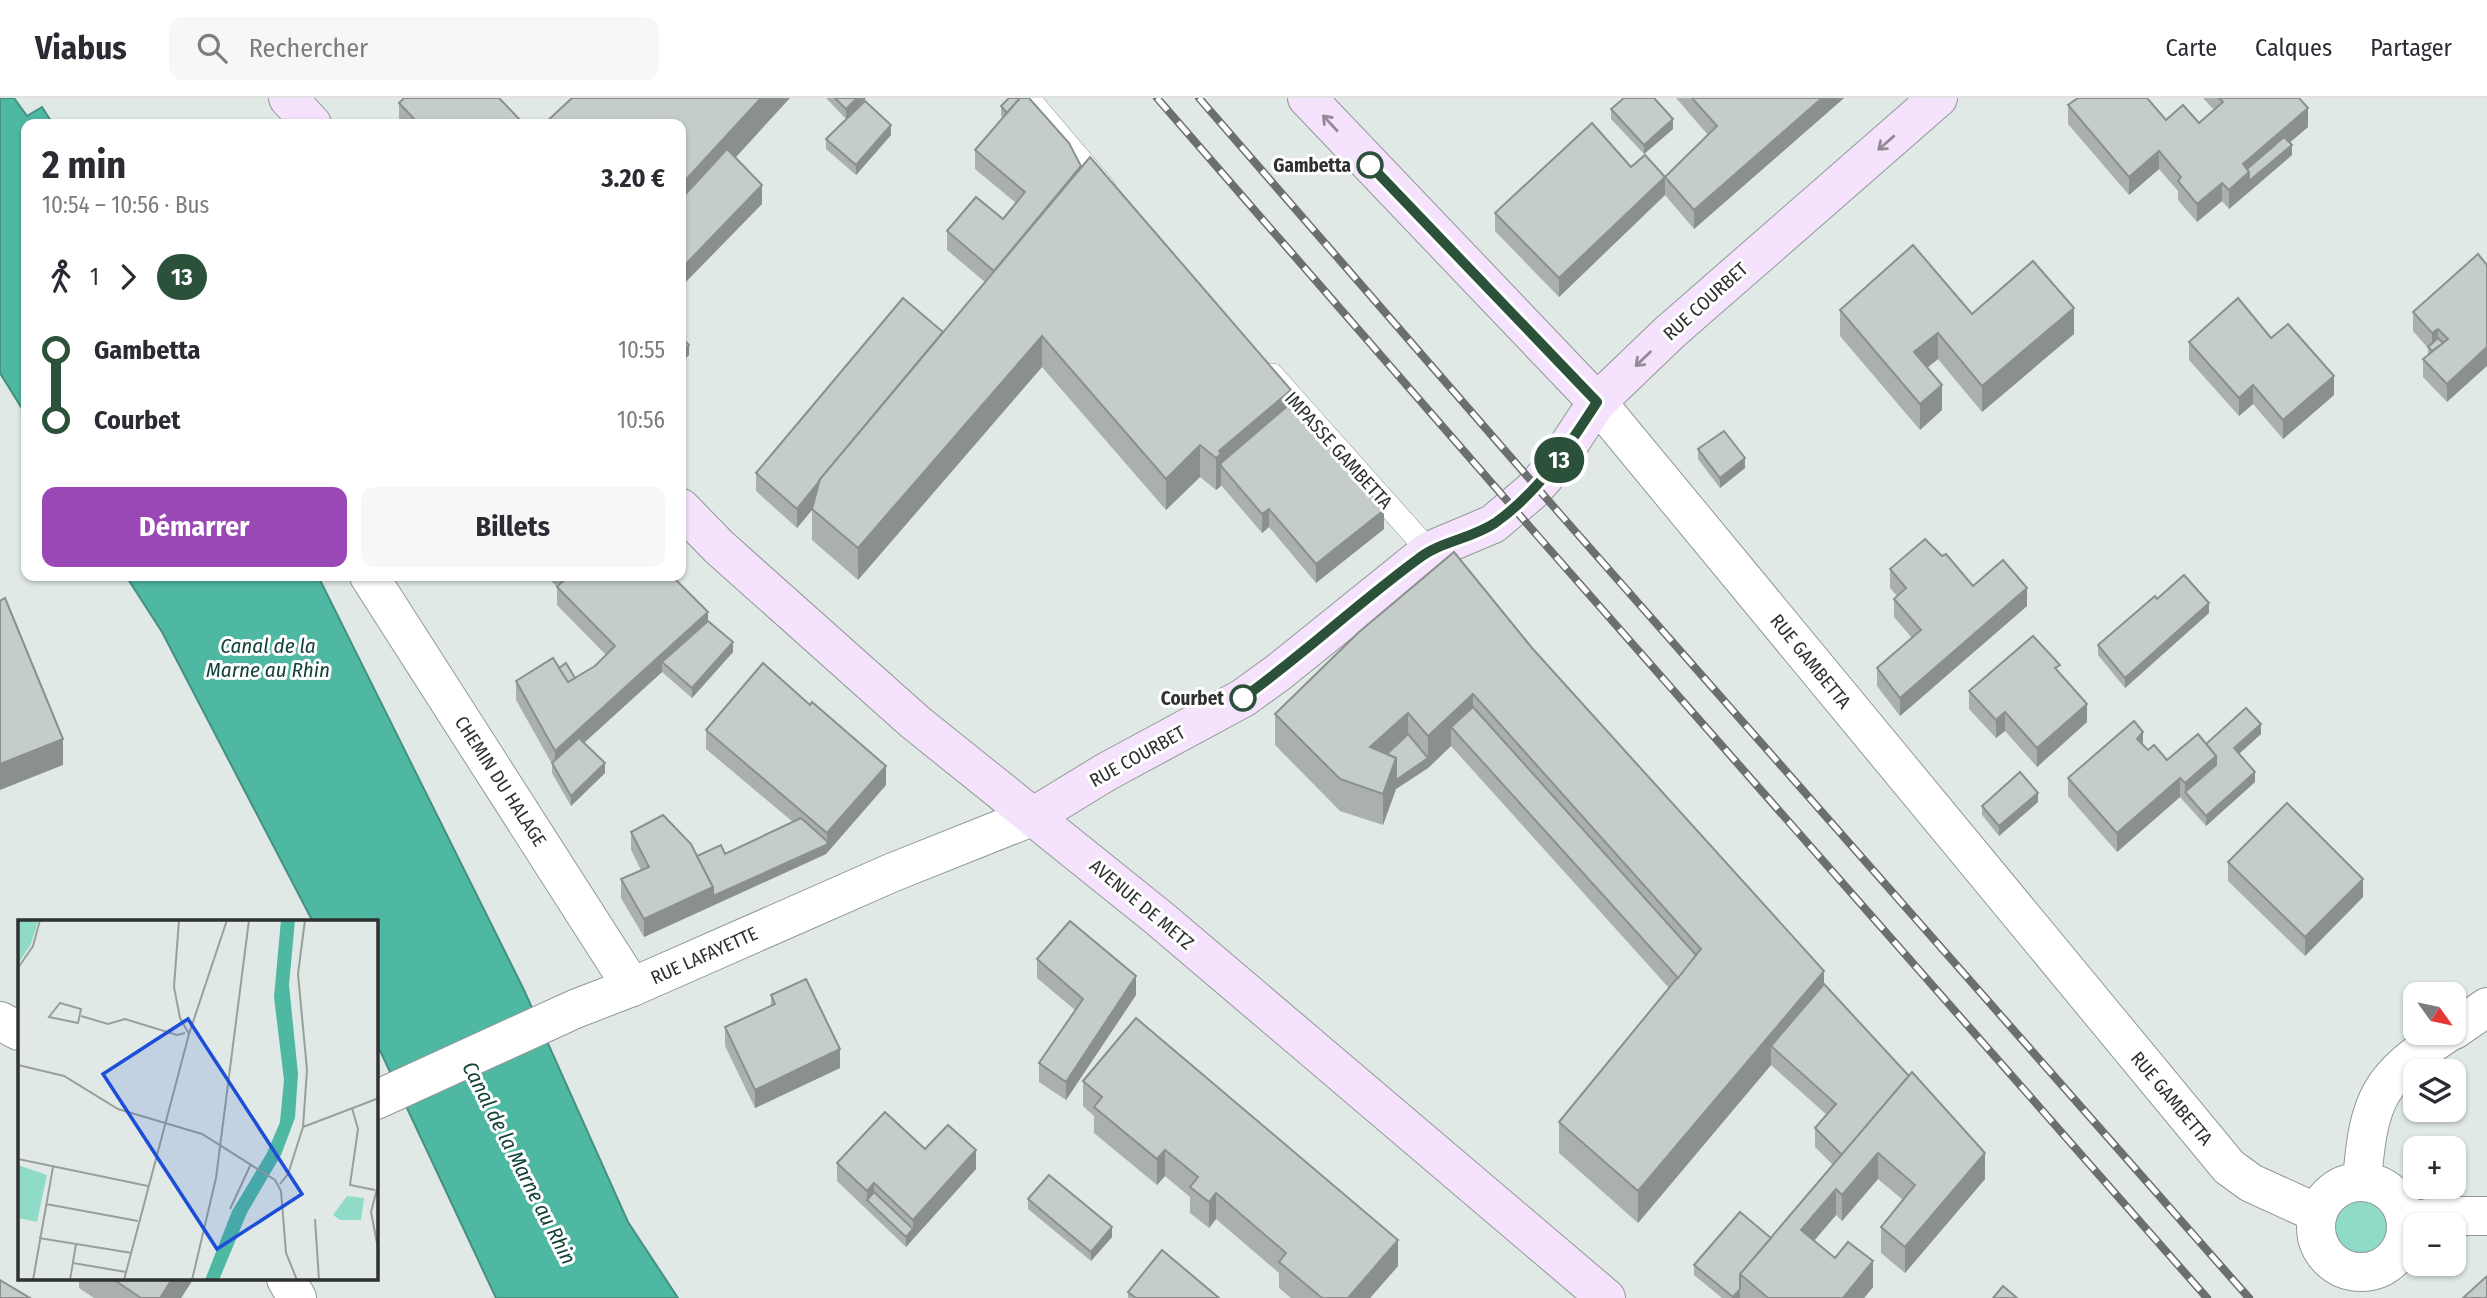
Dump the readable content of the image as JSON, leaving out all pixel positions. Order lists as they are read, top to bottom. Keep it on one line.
{"streets":{"street":["RUE COURBET","RUE GAMBETTA","CHEMIN DU HALAGE","AVENUE DE METZ","RUE LAFAYETTE"],"lane":["IMPASSE GAMBETTA"]},"crossings":[["RUE COURBET","IMPASSE GAMBETTA"],["RUE COURBET","RUE GAMBETTA"],["RUE COURBET","AVENUE DE METZ"],["RUE COURBET","RUE LAFAYETTE"],["CHEMIN DU HALAGE","RUE LAFAYETTE"],["AVENUE DE METZ","RUE LAFAYETTE"]],"one_way":["RUE COURBET"],"water":["Canal de la Marne au Rhin"],"places":["Gambetta","Courbet"],"lines":["bus line 13"],"north":"bottom right","page":{"header":"Viabus","search":"Rechercher","nav":["Carte","Calques","Partager"],"on_map":"13","heading":["2 min","10:54 – 10:56 · Bus","3.20 €"],"legs":["1","13"],"list":[{"name":"Gambetta","value":"10:55"},{"name":"Courbet","value":"10:56"}],"buttons":["Démarrer","Billets"],"map_buttons":["+","−"]}}
